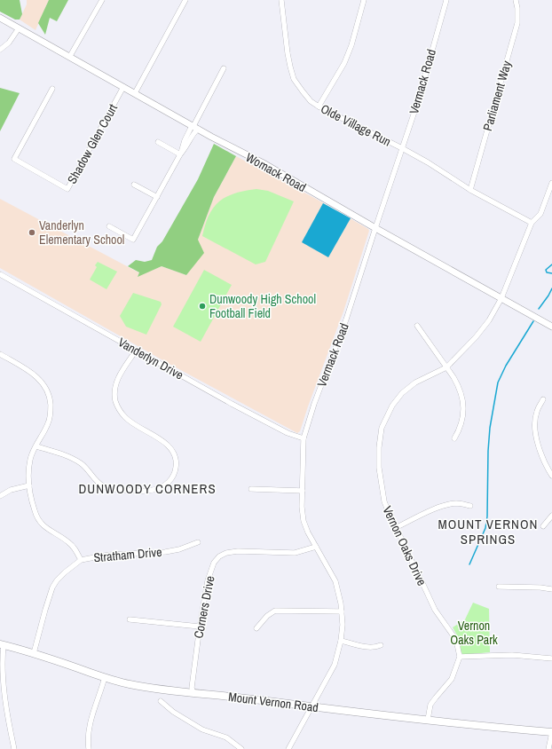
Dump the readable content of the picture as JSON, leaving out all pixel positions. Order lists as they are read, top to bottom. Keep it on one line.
{"streets":{"main road":["Mount Vernon Road"],"street":["Vermack Road","Parliament Way","Olde Village Run","Shadow Glen Court","Womack Road","Vanderlyn Drive","Vernon Oaks Drive","Stratham Drive","Corners Drive"]},"crossings":[["Vermack Road","Olde Village Run"],["Vermack Road","Womack Road"],["Vermack Road","Vanderlyn Drive"],["Vermack Road","Corners Drive"],["Vermack Road","Mount Vernon Road"],["Parliament Way","Olde Village Run"],["Olde Village Run","Vernon Oaks Drive"],["Shadow Glen Court","Womack Road"],["Womack Road","Vernon Oaks Drive"],["Stratham Drive","Mount Vernon Road"],["Corners Drive","Mount Vernon Road"]],"districts":["DUNWOODY CORNERS","MOUNT VERNON SPRINGS"],"parks":["Vernon Oaks Park"],"places":["Vanderlyn Elementary School","Dunwoody High School Football Field"]}
